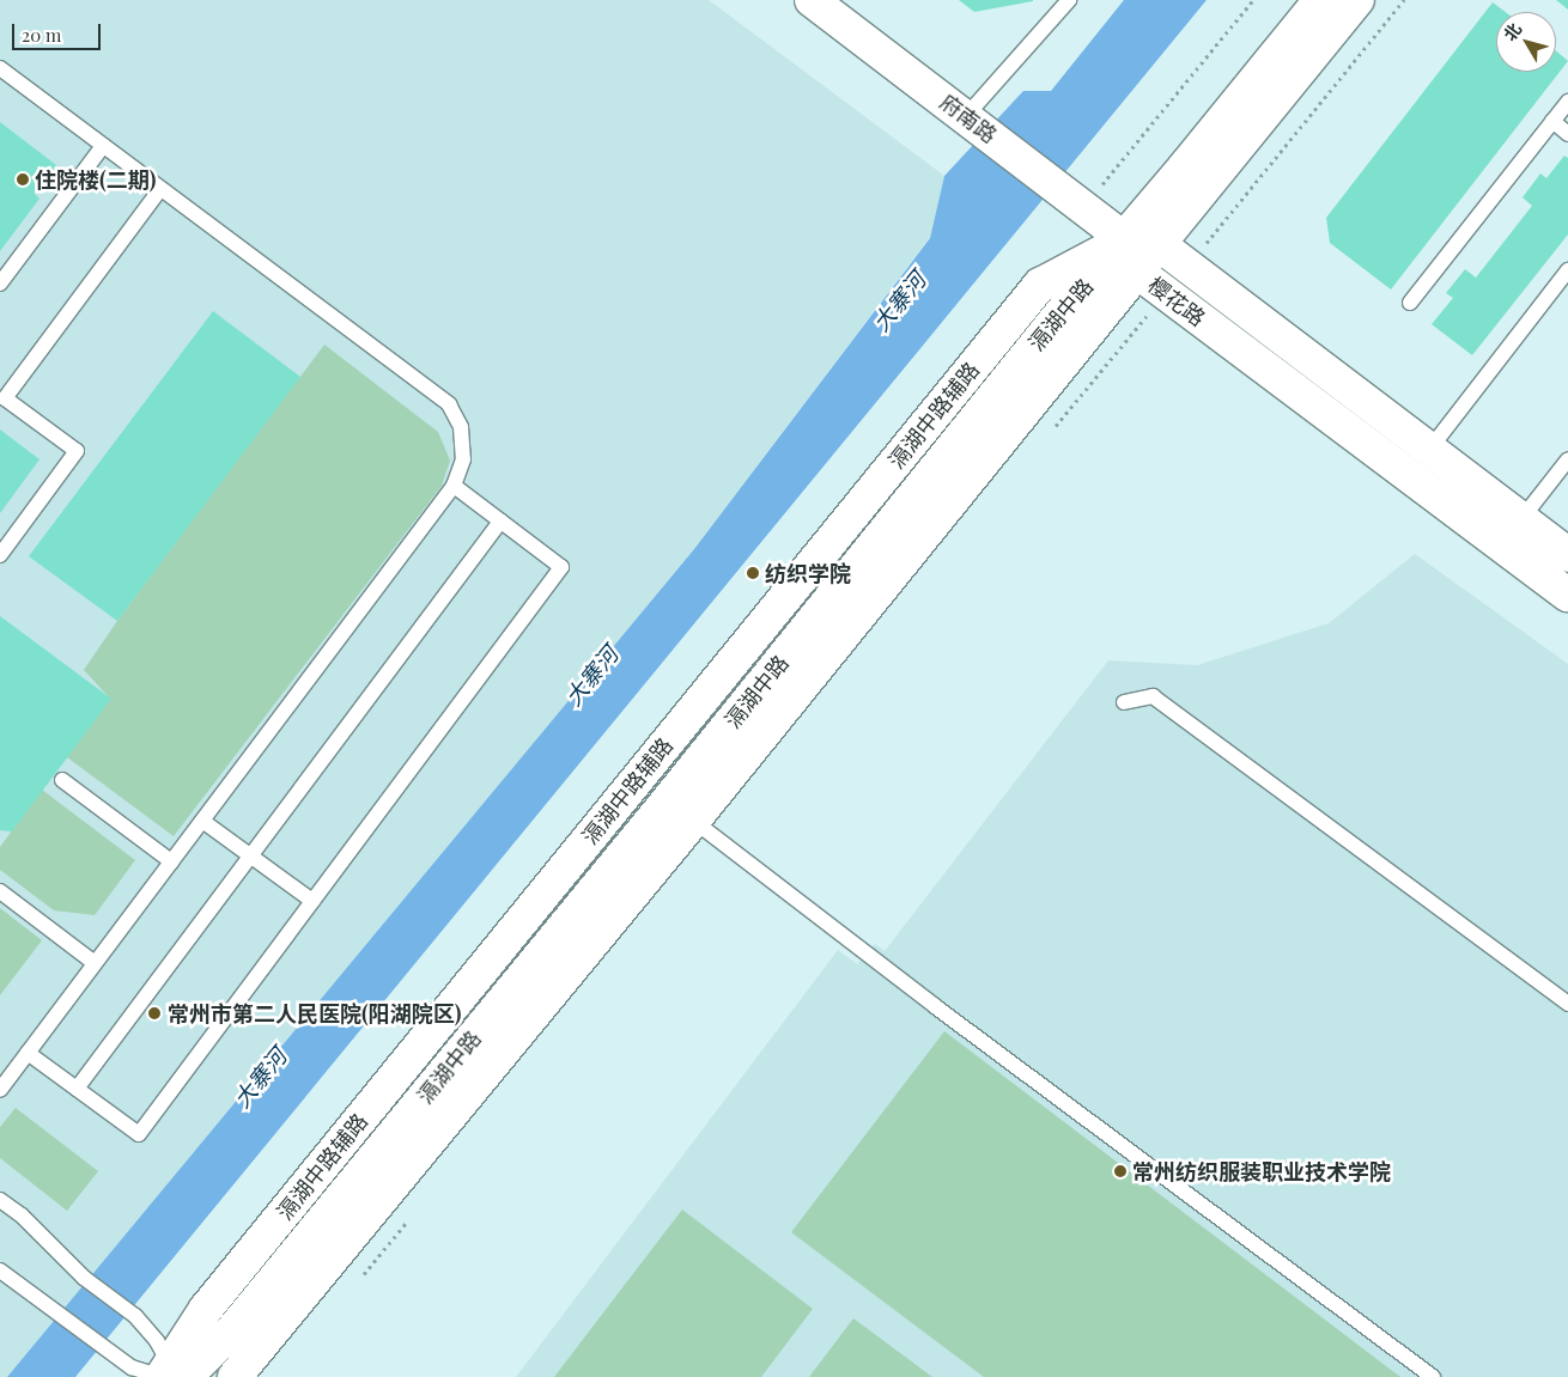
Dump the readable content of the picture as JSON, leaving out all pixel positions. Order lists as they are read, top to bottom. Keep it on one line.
{"streets":{"main road":["府南路","樱花路","滆湖中路","滆湖中路辅路"]},"crossings":[["府南路","樱花路"],["府南路","滆湖中路"],["府南路","滆湖中路辅路"],["樱花路","滆湖中路"],["樱花路","滆湖中路辅路"],["滆湖中路","滆湖中路辅路"]],"water":["大寨河"],"places":["住院楼(二期)","纺织学院","常州市第二人民医院(阳湖院区)","常州纺织服装职业技术学院"],"scale_bar":"20 m","north":"top left"}
